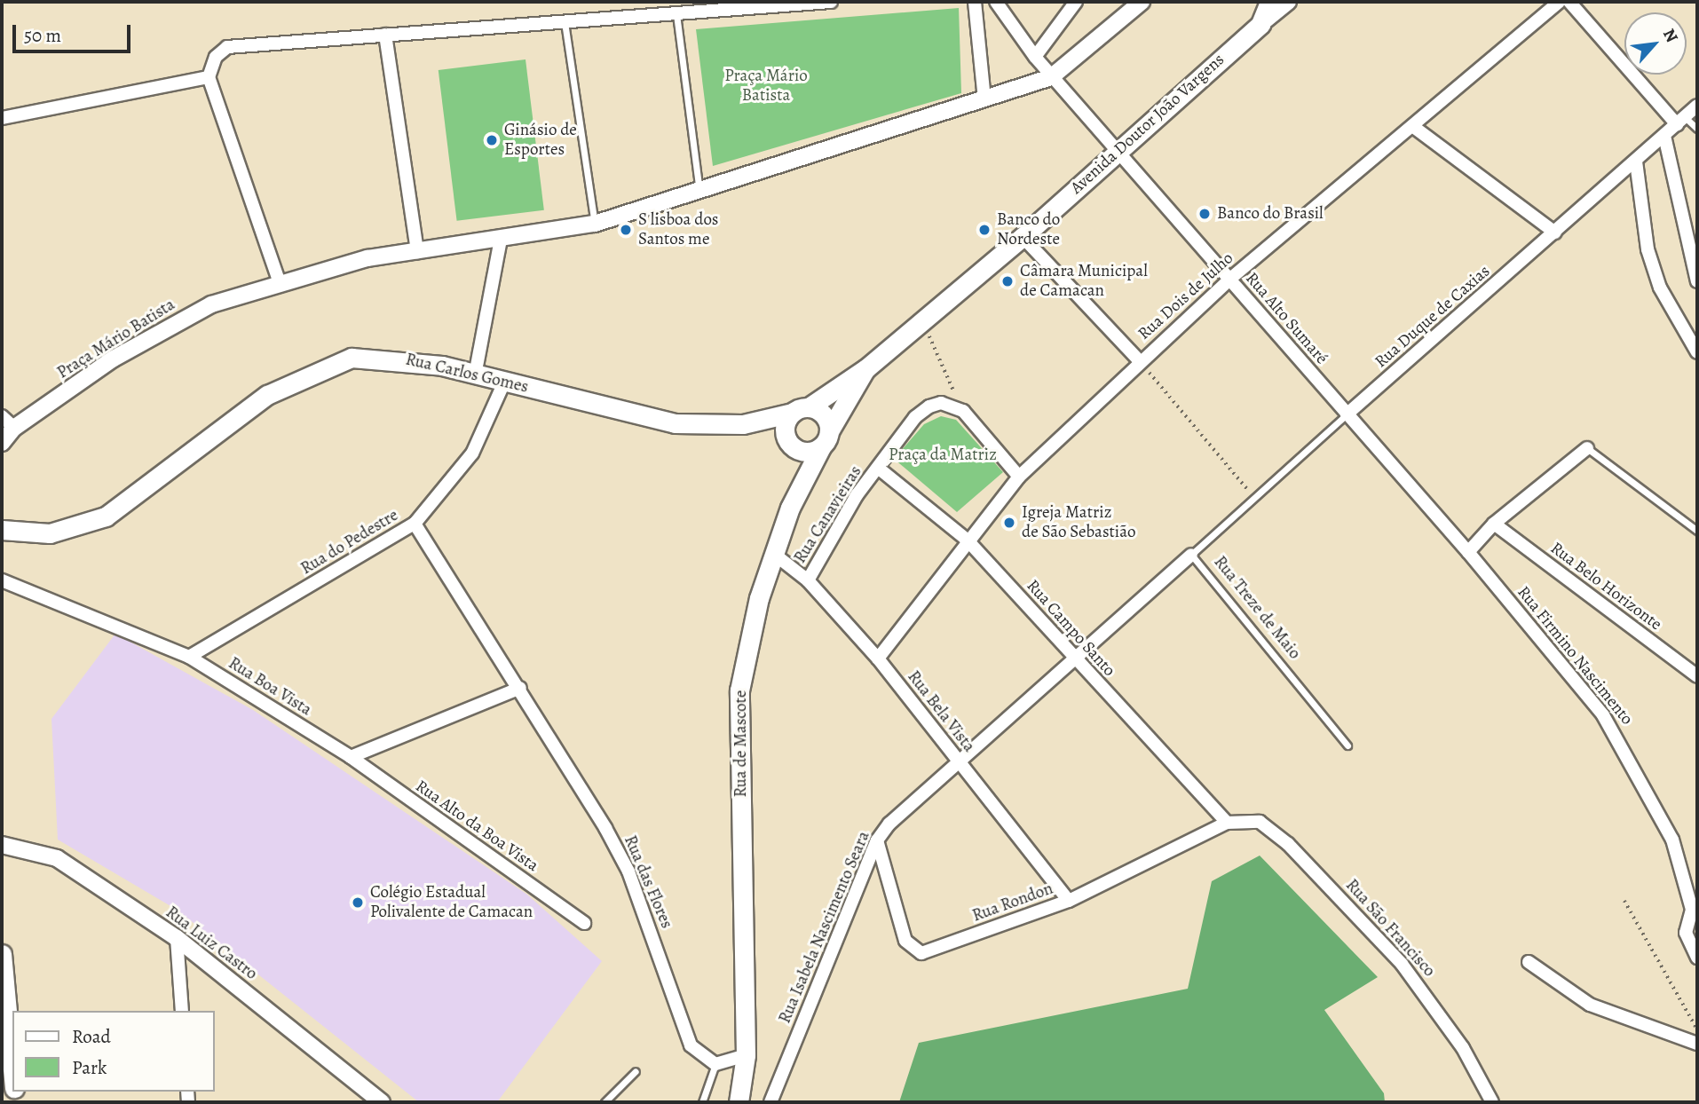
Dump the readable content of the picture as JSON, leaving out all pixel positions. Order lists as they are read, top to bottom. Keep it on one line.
{"streets":{"main road":["Avenida Doutor João Vargens","Rua Carlos Gomes","Rua de Mascote"],"street":["Rua Dois de Julho","Rua Duque de Caxias","Rua Alto Sumaré","Praça Mário Batista","Rua Canavieiras","Rua do Pedestre","Rua Belo Horizonte","Rua Treze de Maio","Rua Campo Santo","Rua Firmino Nascimento","Rua Boa Vista","Rua Bela Vista","Rua Alto da Boa Vista","Rua das Flores","Rua Rondon","Rua Isabela Nascimento Seara","Rua São Francisco","Rua Luiz Castro"]},"crossings":[["Avenida Doutor João Vargens","Rua Alto Sumaré"],["Avenida Doutor João Vargens","Rua Carlos Gomes"],["Avenida Doutor João Vargens","Rua de Mascote"],["Rua Dois de Julho","Rua Alto Sumaré"],["Rua Dois de Julho","Rua Campo Santo"],["Rua Dois de Julho","Rua Bela Vista"],["Rua Duque de Caxias","Rua Alto Sumaré"],["Rua Duque de Caxias","Rua Treze de Maio"],["Rua Duque de Caxias","Rua Firmino Nascimento"],["Rua Alto Sumaré","Praça Mário Batista"],["Rua Alto Sumaré","Rua Firmino Nascimento"],["Rua Carlos Gomes","Rua do Pedestre"],["Rua Carlos Gomes","Rua de Mascote"],["Rua Canavieiras","Rua Campo Santo"],["Rua Canavieiras","Rua Bela Vista"],["Rua do Pedestre","Rua Boa Vista"],["Rua do Pedestre","Rua das Flores"],["Rua Treze de Maio","Rua Campo Santo"],["Rua Treze de Maio","Rua Isabela Nascimento Seara"],["Rua Campo Santo","Rua Rondon"],["Rua Campo Santo","Rua Isabela Nascimento Seara"],["Rua Campo Santo","Rua São Francisco"],["Rua Boa Vista","Rua Alto da Boa Vista"],["Rua Bela Vista","Rua de Mascote"],["Rua Bela Vista","Rua Rondon"],["Rua Bela Vista","Rua Isabela Nascimento Seara"],["Rua Rondon","Rua Isabela Nascimento Seara"],["Rua Rondon","Rua São Francisco"]],"parks":["Praça Mário Batista","Praça da Matriz"],"places":["Ginásio de Esportes","Banco do Brasil","S lisboa dos Santos me","Banco do Nordeste","Câmara Municipal de Camacan","Igreja Matriz de São Sebastião","Colégio Estadual Polivalente de Camacan"],"legend":["Road","Park"],"scale_bar":"50 m","north":"top right"}
